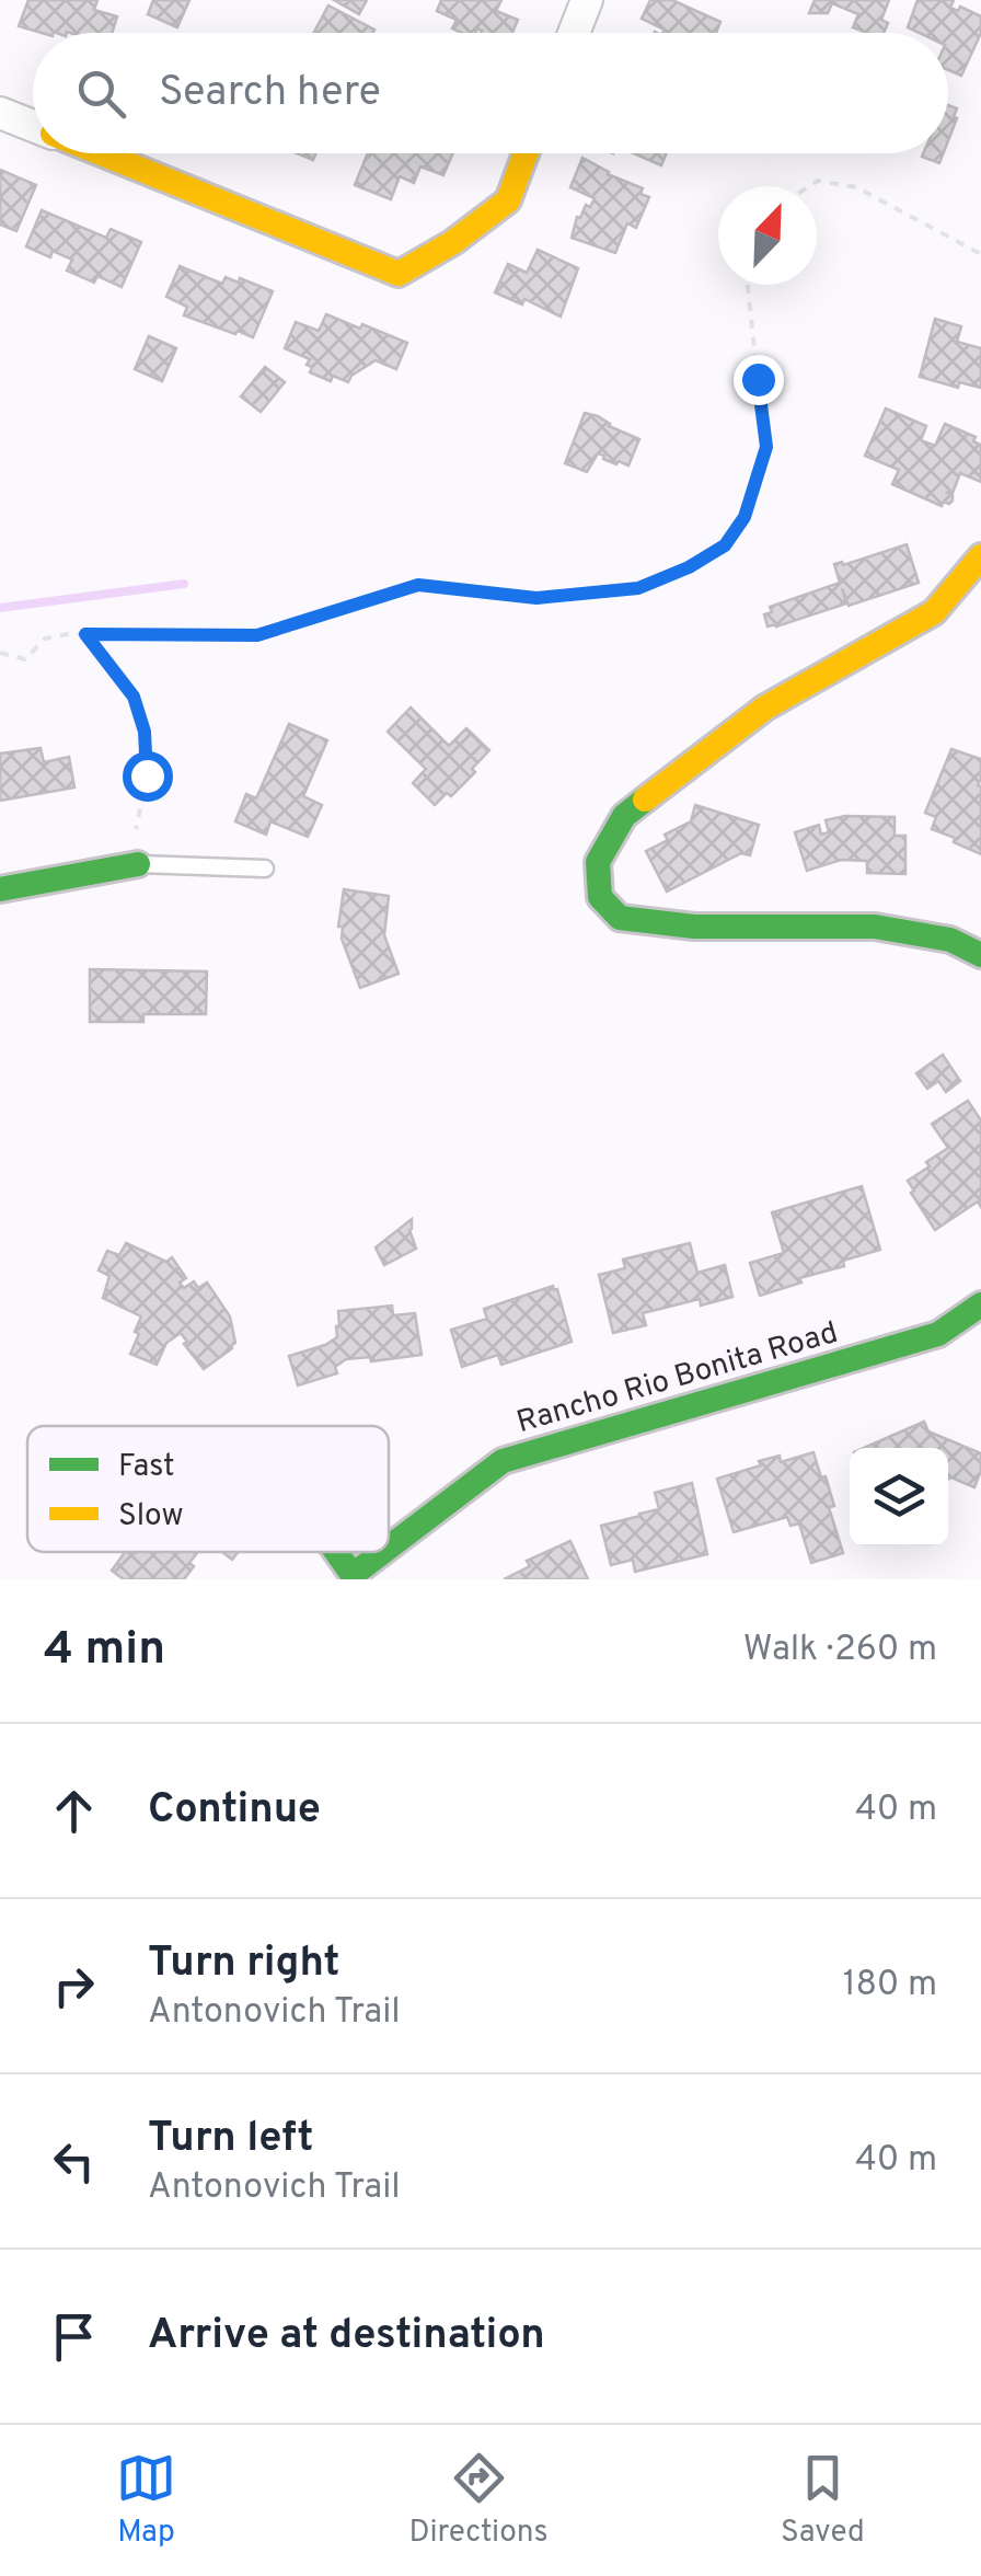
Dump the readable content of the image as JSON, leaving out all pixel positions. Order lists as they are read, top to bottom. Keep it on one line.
{"streets":{"street":["Rancho Rio Bonita Road"]},"legend":["Fast","Slow"],"north":"top right","page":{"search":"Search here","heading":["4 min","Walk · 260 m"],"list":[["Continue","40 m"],["Turn right","Antonovich Trail","180 m"],["Turn left","Antonovich Trail","40 m"],"Arrive at destination"],"nav":["Map","Directions","Saved"]}}
